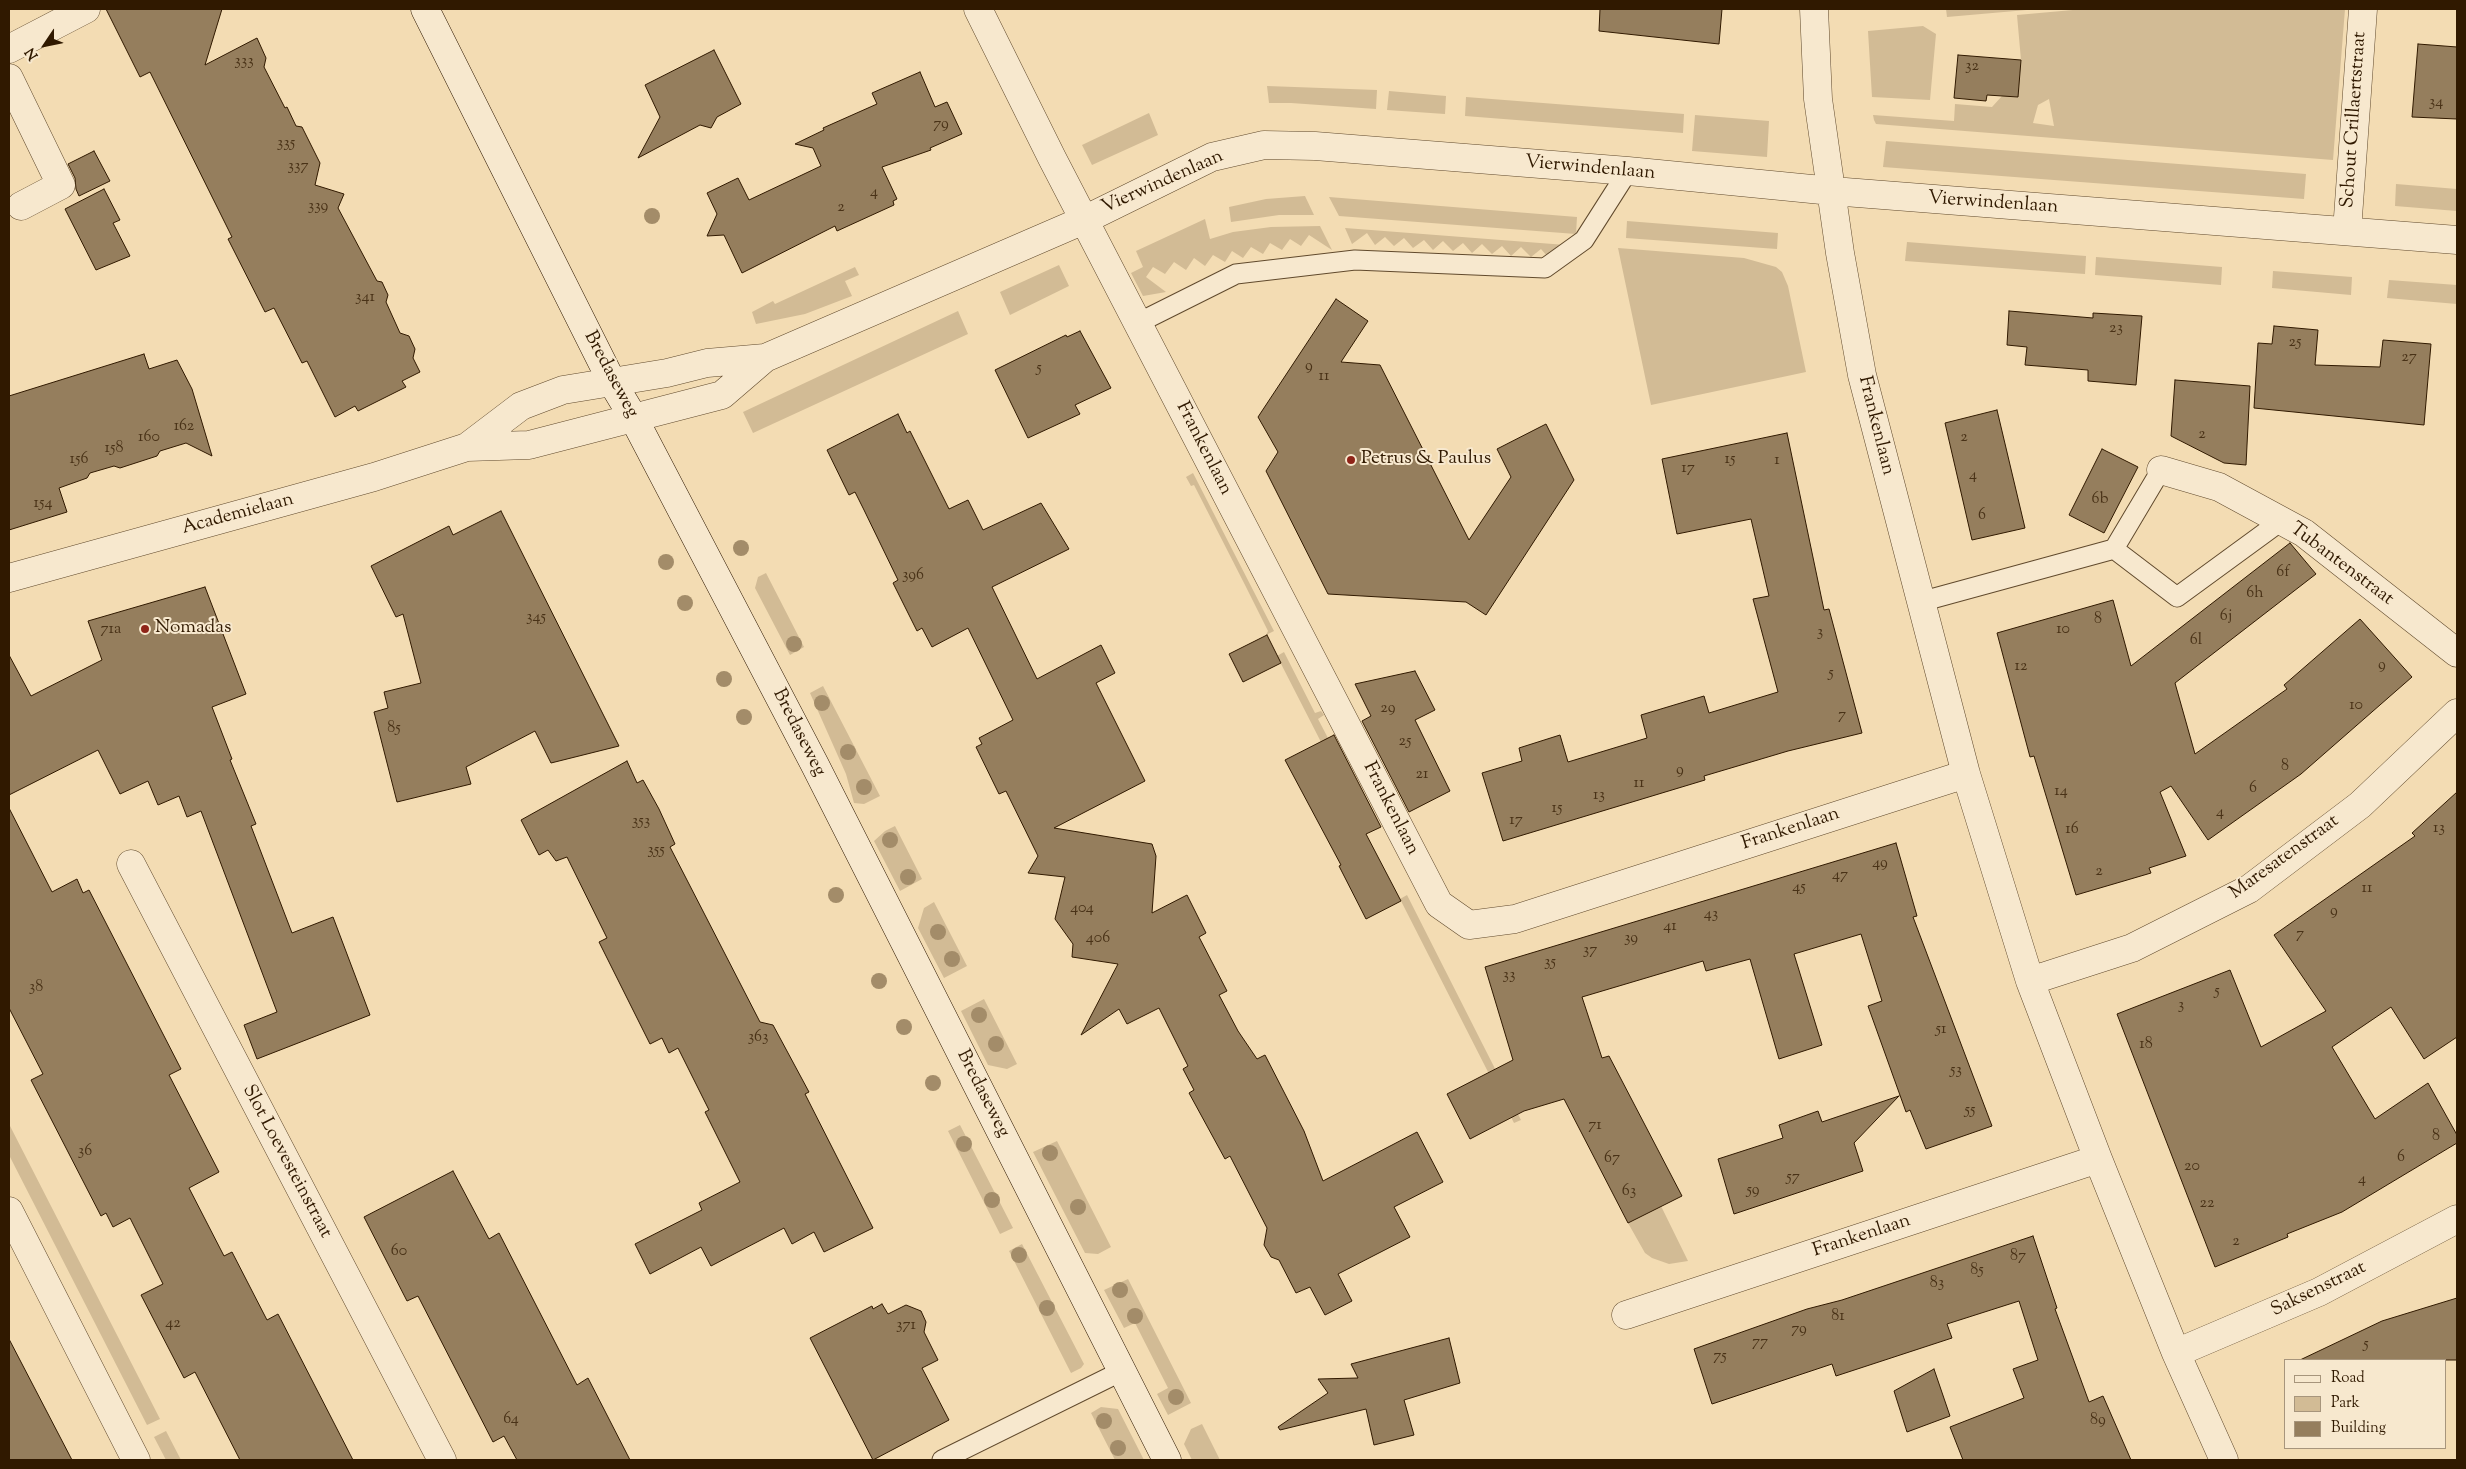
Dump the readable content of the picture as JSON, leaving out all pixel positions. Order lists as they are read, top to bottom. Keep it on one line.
{"streets":{"street":["Schout Crillaertstraat","Vierwindenlaan","Bredaseweg","Frankenlaan","Academielaan","Tubantenstraat","Maresatenstraat","Slot Loevesteinstraat","Saksenstraat"]},"crossings":[["Schout Crillaertstraat","Vierwindenlaan"],["Vierwindenlaan","Bredaseweg"],["Vierwindenlaan","Frankenlaan"],["Vierwindenlaan","Academielaan"],["Bredaseweg","Academielaan"],["Frankenlaan","Maresatenstraat"],["Frankenlaan","Saksenstraat"]],"places":["Petrus & Paulus","Nomadas"],"house_numbers":["333","32","34","79","335","337","4","339","2","341","23","25","27","9","5","11","162","2","160","2","158","156","15","1","17","4","6b","154","6","6f","396","6h","6j","345","8","71a","10","3","6l","9","12","5","10","29","7","85","25","8","9","21","11","6","14","13","15","4","17","353","13","16","355","49","2","47","45","11","404","9","43","41","7","406","39","37","35","33","38","5","3","51","363","18","53","55","71","8","36","6","67","20","57","4","59","63","22","2","60","87","85","83","81","42","371","79","77","5","75","64","89"],"legend":["Road","Park","Building"],"north":"bottom left"}
